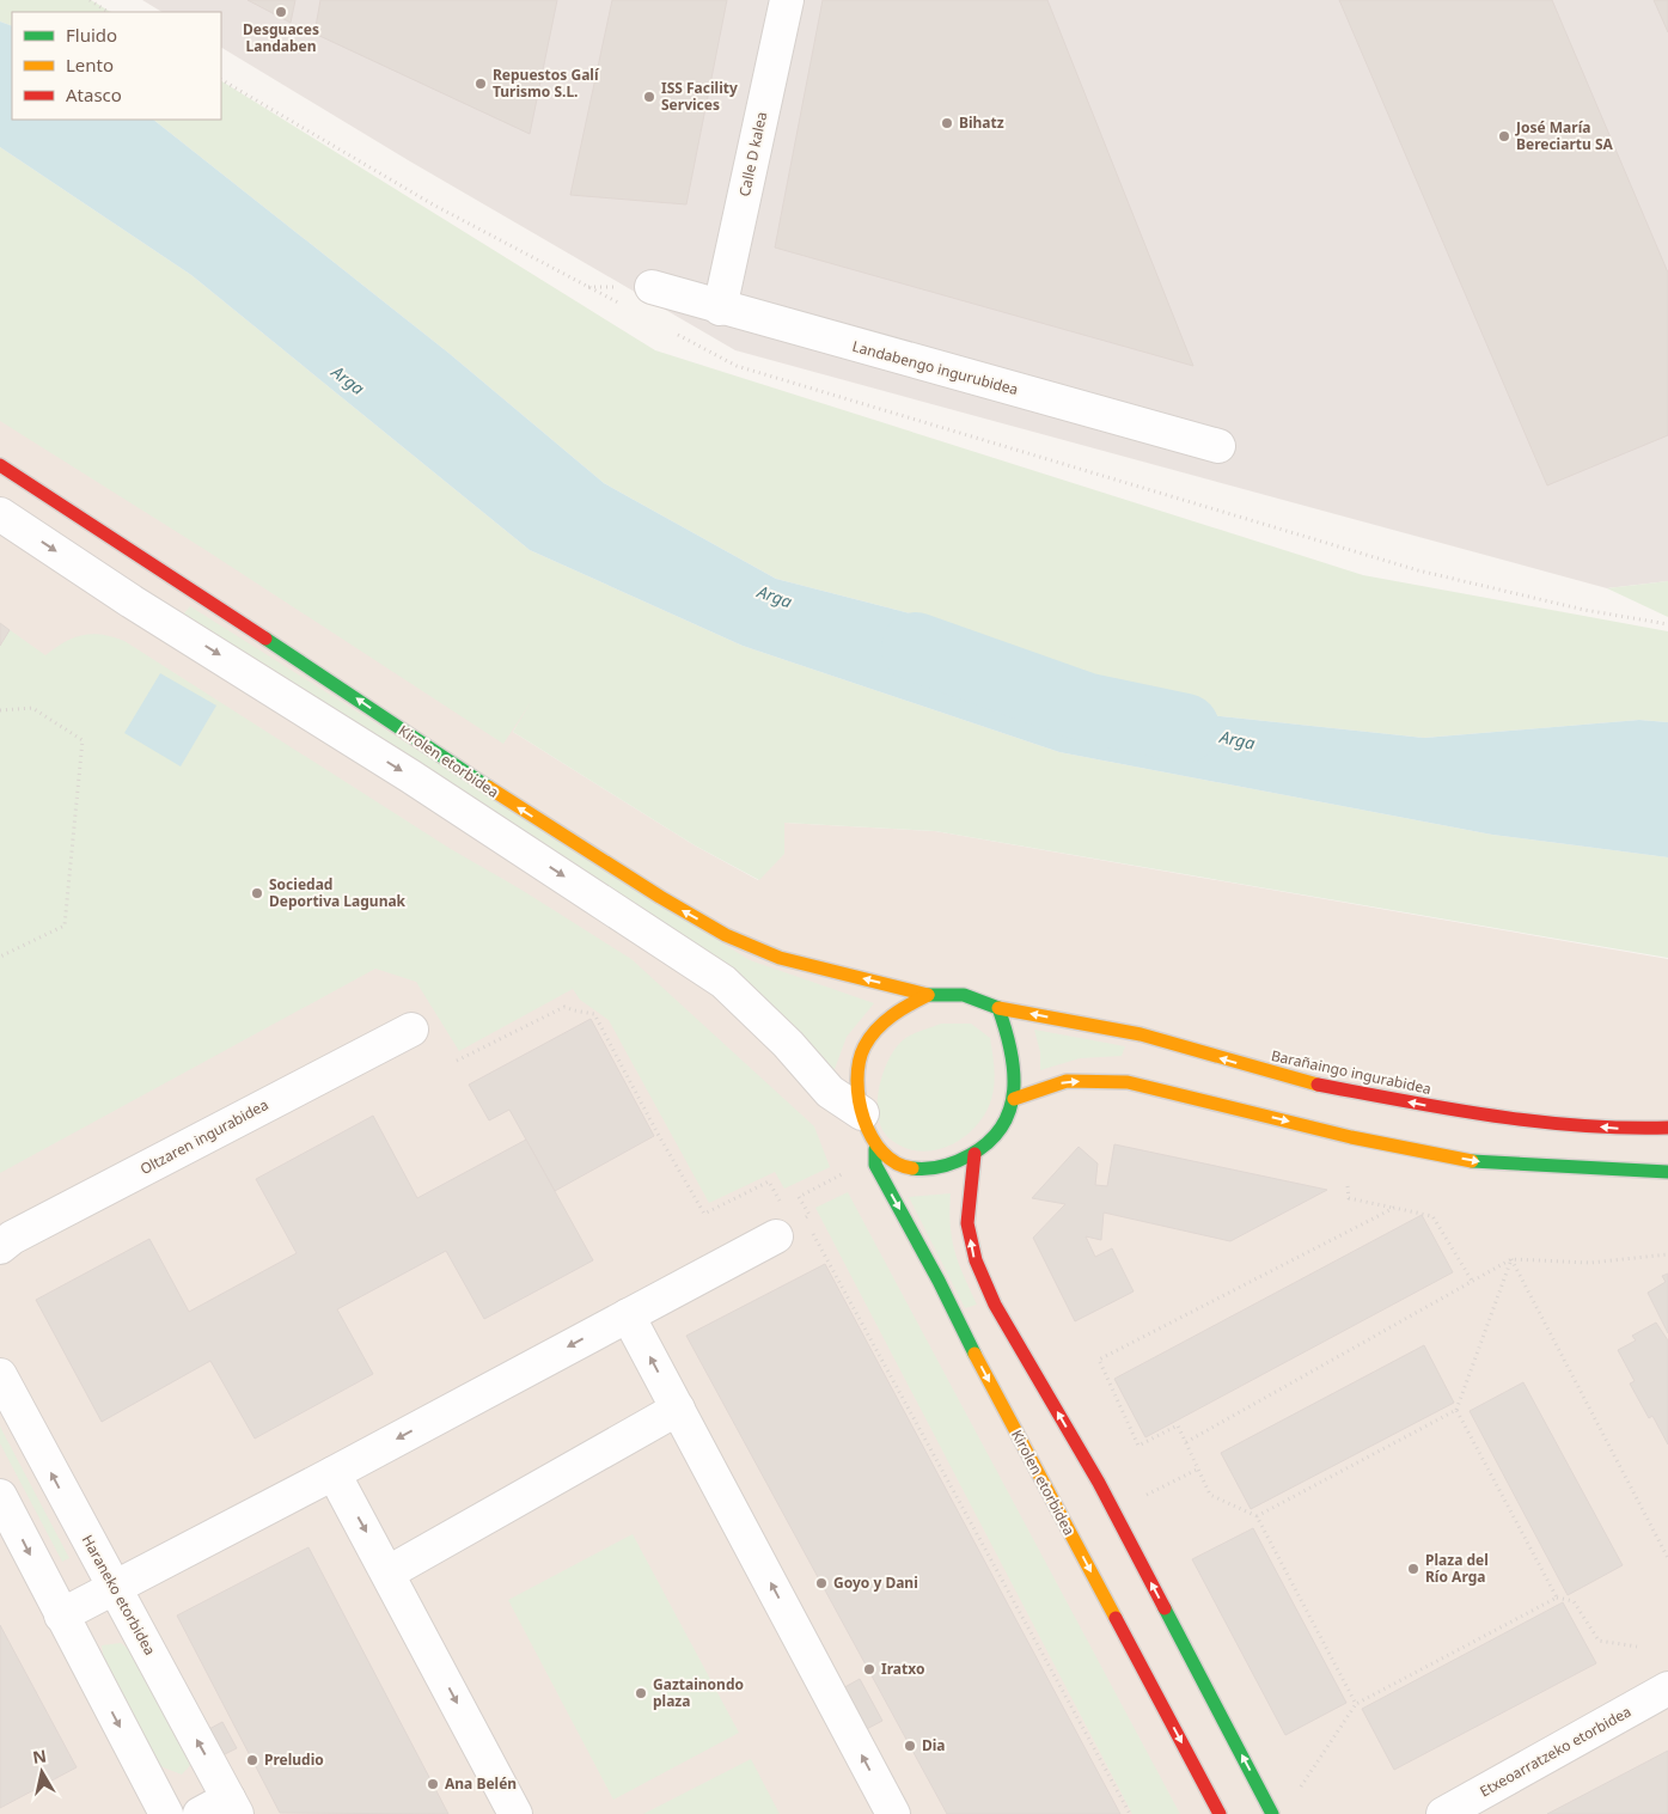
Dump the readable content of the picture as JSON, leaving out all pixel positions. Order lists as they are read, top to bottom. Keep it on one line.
{"streets":{"main road":["Kirolen etorbidea","Barañaingo ingurabidea"],"street":["Calle D kalea","Landabengo ingurubidea","Oltzaren ingurabidea","Haraneko etorbidea","Etxeoarratzeko etorbidea"]},"crossings":[["Calle D kalea","Landabengo ingurubidea"],["Kirolen etorbidea","Barañaingo ingurabidea"]],"water":["Arga"],"places":["Desguaces Landaben","Repuestos Galí Turismo S.L.","ISS Facility Services","Bihatz","José María Bereciartu SA","Sociedad Deportiva Lagunak","Plaza del Río Arga","Goyo y Dani","Iratxo","Gaztainondo plaza","Dia","Preludio","Ana Belén"],"legend":["Fluido","Lento","Atasco"],"north":"top"}
